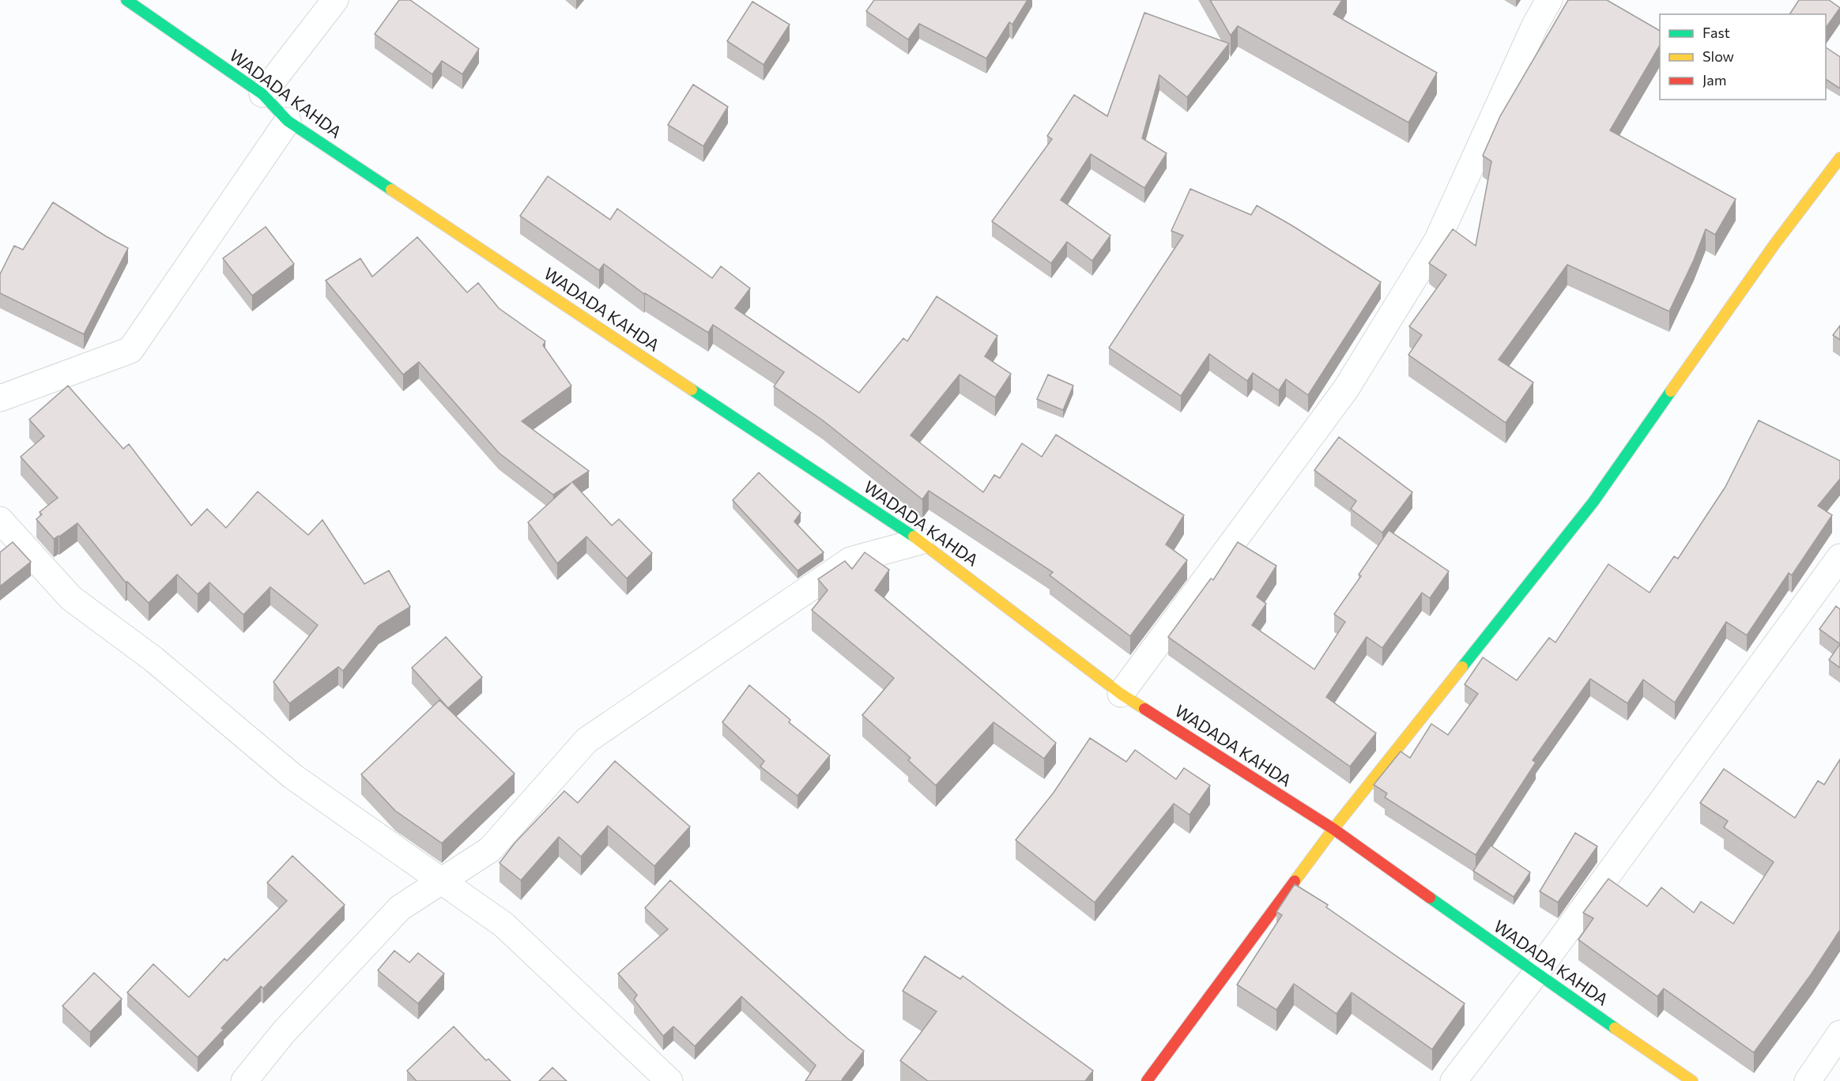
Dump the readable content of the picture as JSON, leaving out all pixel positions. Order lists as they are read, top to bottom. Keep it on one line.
{"streets":{"main road":["WADADA KAHDA"]},"legend":["Fast","Slow","Jam"]}
